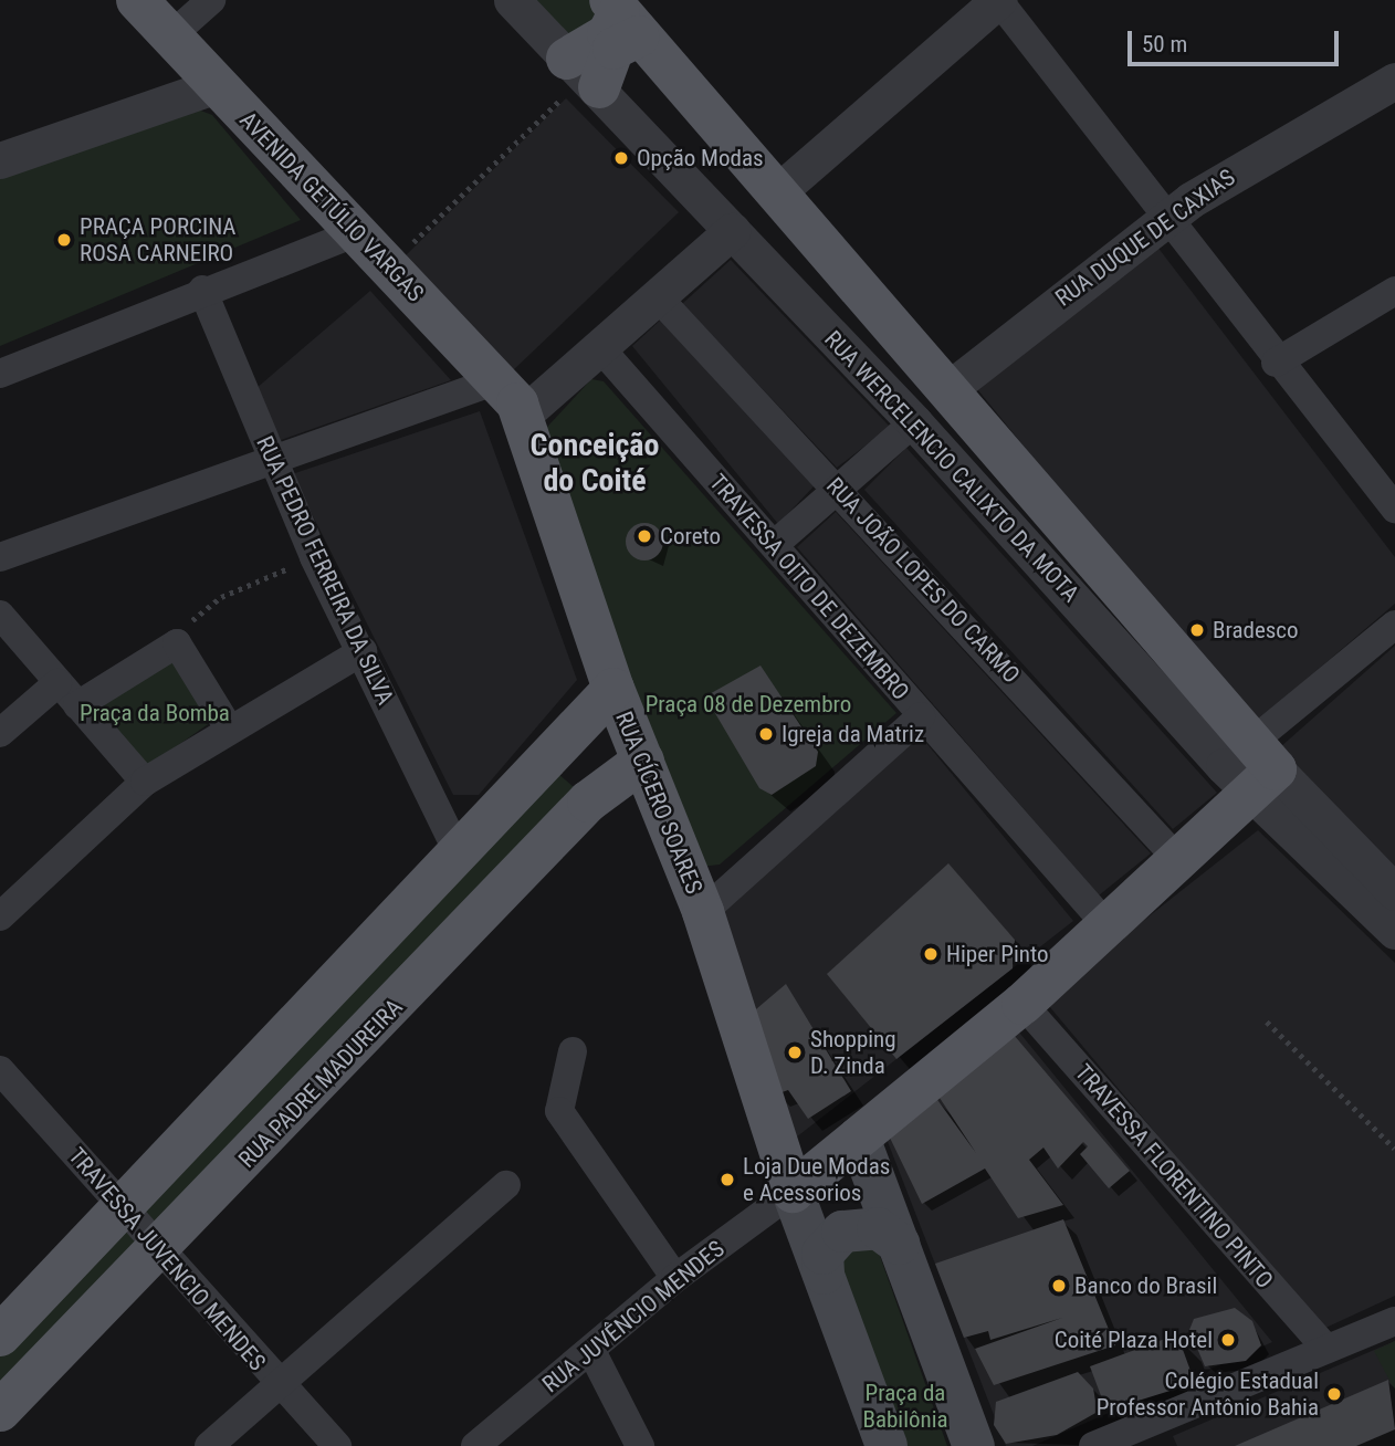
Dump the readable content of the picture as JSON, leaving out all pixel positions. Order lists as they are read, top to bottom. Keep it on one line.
{"streets":{"main road":["AVENIDA GETÚLIO VARGAS","RUA WERCELENCIO CALIXTO DA MOTA","RUA CÍCERO SOARES","RUA PADRE MADUREIRA"],"street":["RUA DUQUE DE CAXIAS","RUA PEDRO FERREIRA DA SILVA","RUA JOÃO LOPES DO CARMO","TRAVESSA OITO DE DEZEMBRO","TRAVESSA FLORENTINO PINTO","TRAVESSA JUVENCIO MENDES","RUA JUVÊNCIO MENDES"]},"crossings":[["AVENIDA GETÚLIO VARGAS","RUA CÍCERO SOARES"],["RUA DUQUE DE CAXIAS","RUA WERCELENCIO CALIXTO DA MOTA"],["RUA CÍCERO SOARES","RUA PADRE MADUREIRA"],["RUA CÍCERO SOARES","RUA JUVÊNCIO MENDES"],["RUA PADRE MADUREIRA","TRAVESSA JUVENCIO MENDES"]],"districts":["Conceição do Coité"],"parks":["Praça 08 de Dezembro","Praça da Bomba","Praça da Babilônia"],"places":["Opção Modas","PRAÇA PORCINA ROSA CARNEIRO","Coreto","Bradesco","Igreja da Matriz","Hiper Pinto","Shopping D. Zinda","Loja Due Modas e Acessorios","Banco do Brasil","Coité Plaza Hotel","Colégio Estadual Professor Antônio Bahia"],"scale_bar":"50 m"}
